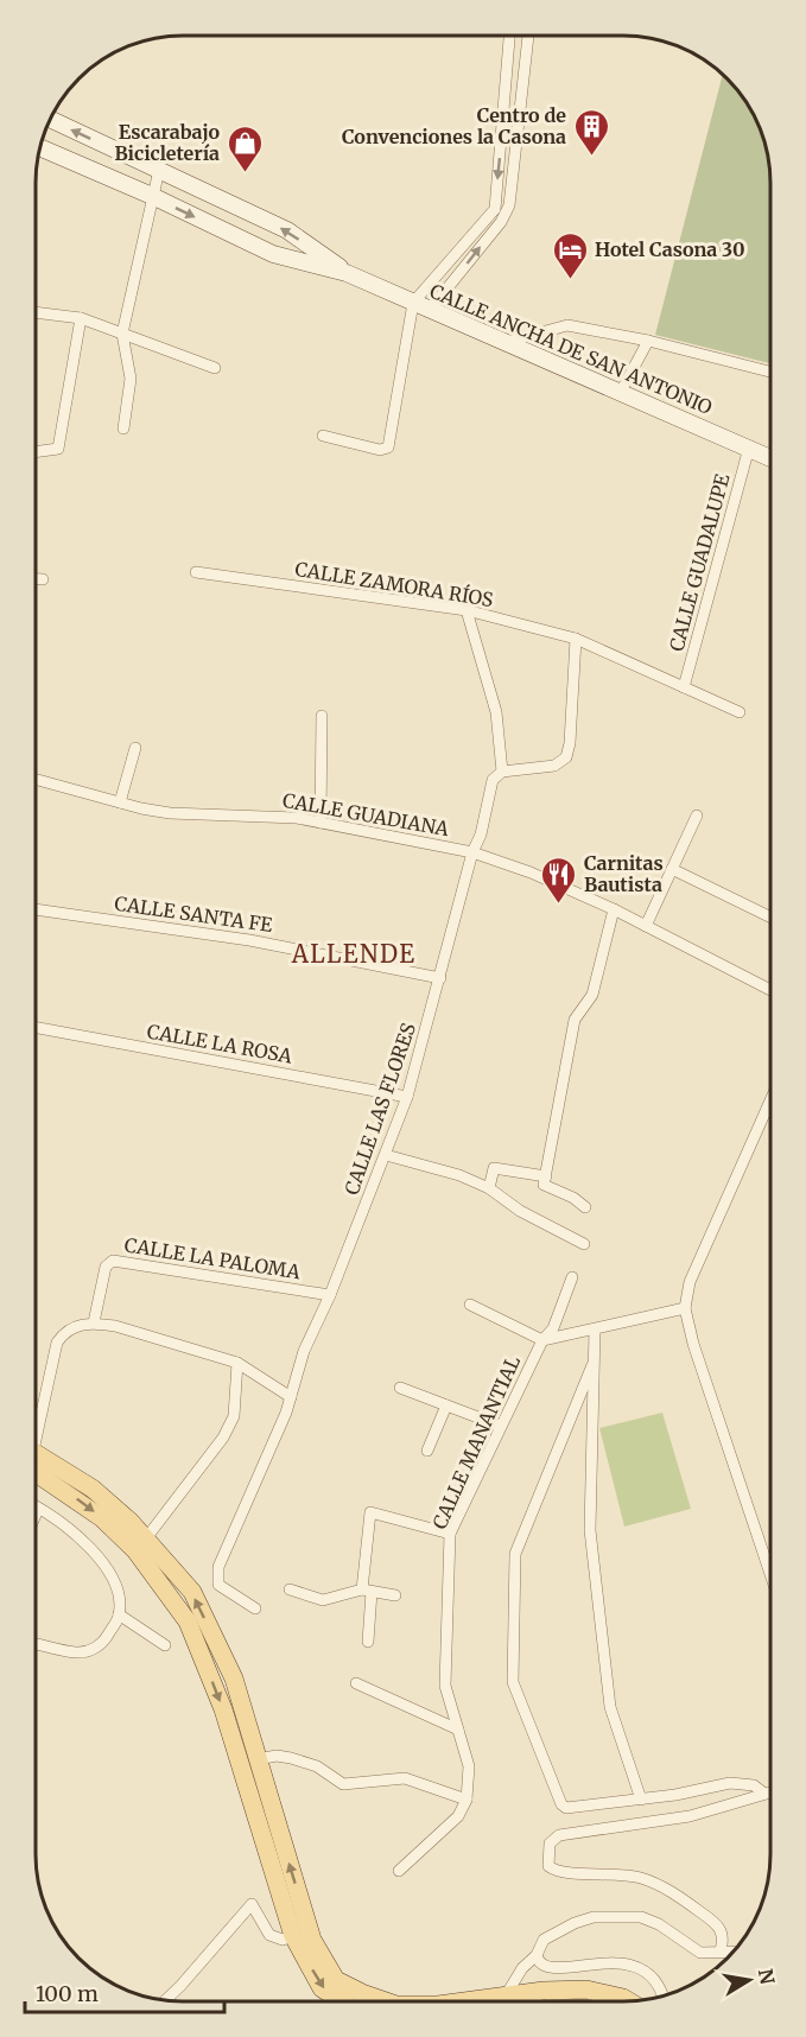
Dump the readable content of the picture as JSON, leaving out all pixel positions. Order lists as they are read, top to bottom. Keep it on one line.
{"streets":{"main road":["CALLE ANCHA DE SAN ANTONIO"],"street":["CALLE GUADALUPE","CALLE ZAMORA RÍOS","CALLE GUADIANA","CALLE SANTA FE","CALLE LA ROSA","CALLE LAS FLORES","CALLE LA PALOMA","CALLE MANANTIAL"]},"crossings":[["CALLE ANCHA DE SAN ANTONIO","CALLE GUADALUPE"],["CALLE GUADALUPE","CALLE ZAMORA RÍOS"],["CALLE GUADIANA","CALLE LAS FLORES"],["CALLE SANTA FE","CALLE LAS FLORES"],["CALLE LA ROSA","CALLE LAS FLORES"],["CALLE LAS FLORES","CALLE LA PALOMA"]],"districts":["ALLENDE"],"places":{"building":["Centro de Convenciones la Casona"],"shop":["Escarabajo Bicicletería"],"hotel":["Hotel Casona 30"],"restaurant":["Carnitas Bautista"]},"scale_bar":"100 m","north":"right"}
